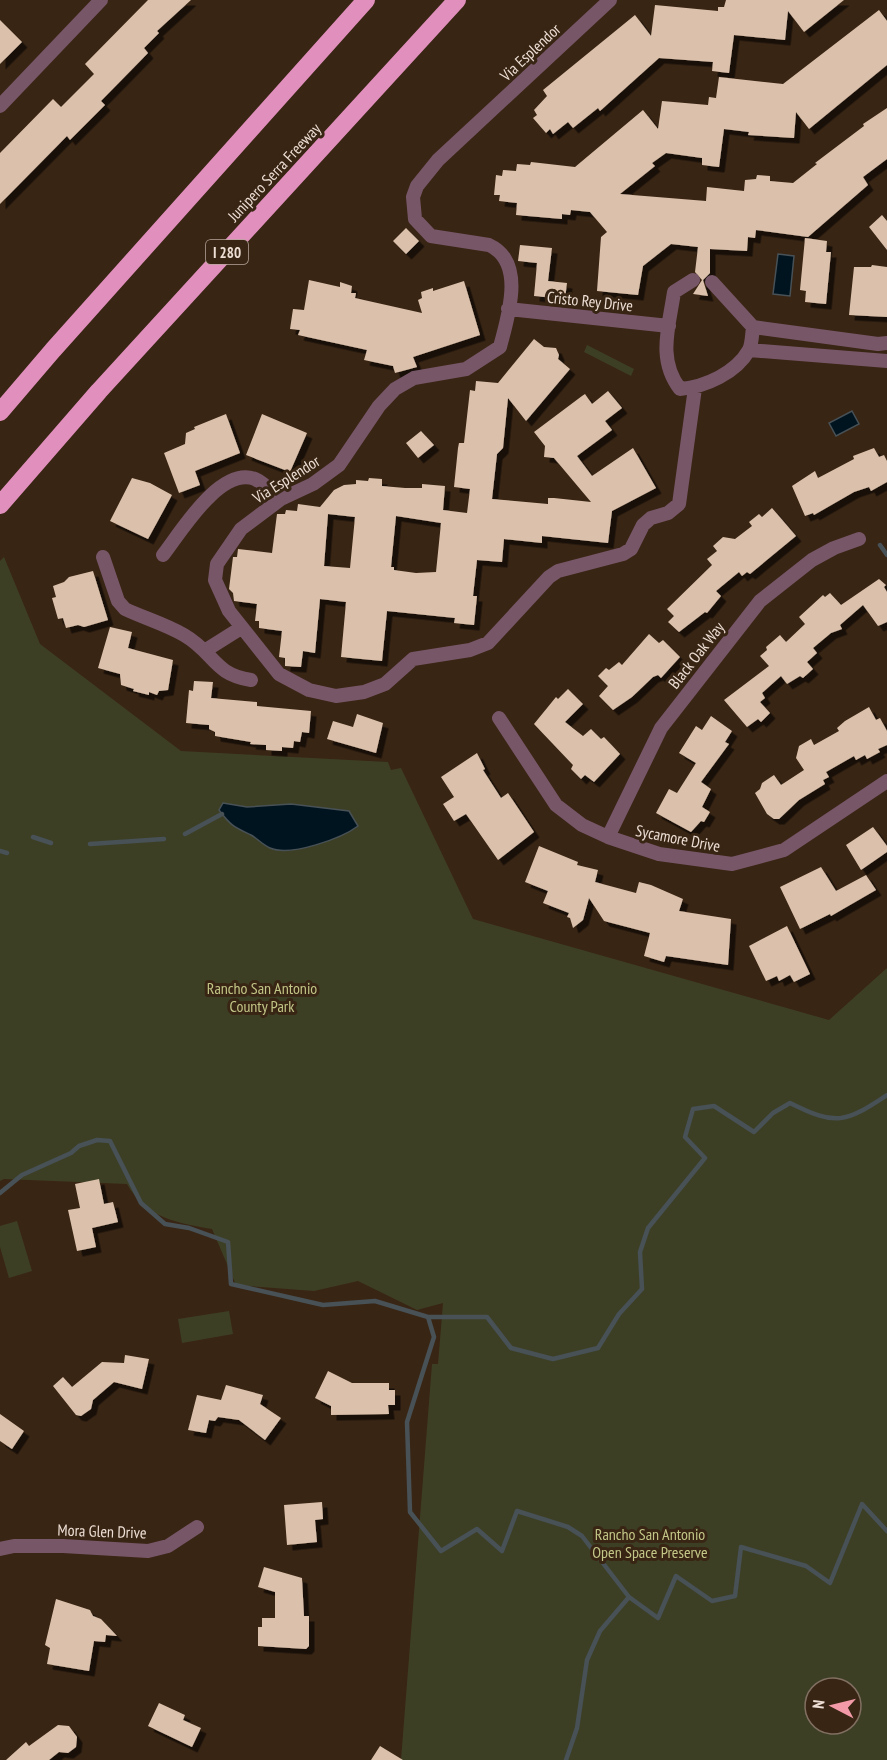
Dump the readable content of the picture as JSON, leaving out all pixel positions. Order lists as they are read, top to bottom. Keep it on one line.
{"streets":{"highway":["Junipero Serra Freeway","I 280"],"street":["Via Esplendor","Cristo Rey Drive","Black Oak Way","Sycamore Drive","Mora Glen Drive"]},"crossings":[["Via Esplendor","Cristo Rey Drive"],["Black Oak Way","Sycamore Drive"]],"parks":["Rancho San Antonio County Park","Rancho San Antonio Open Space Preserve"],"north":"left"}
